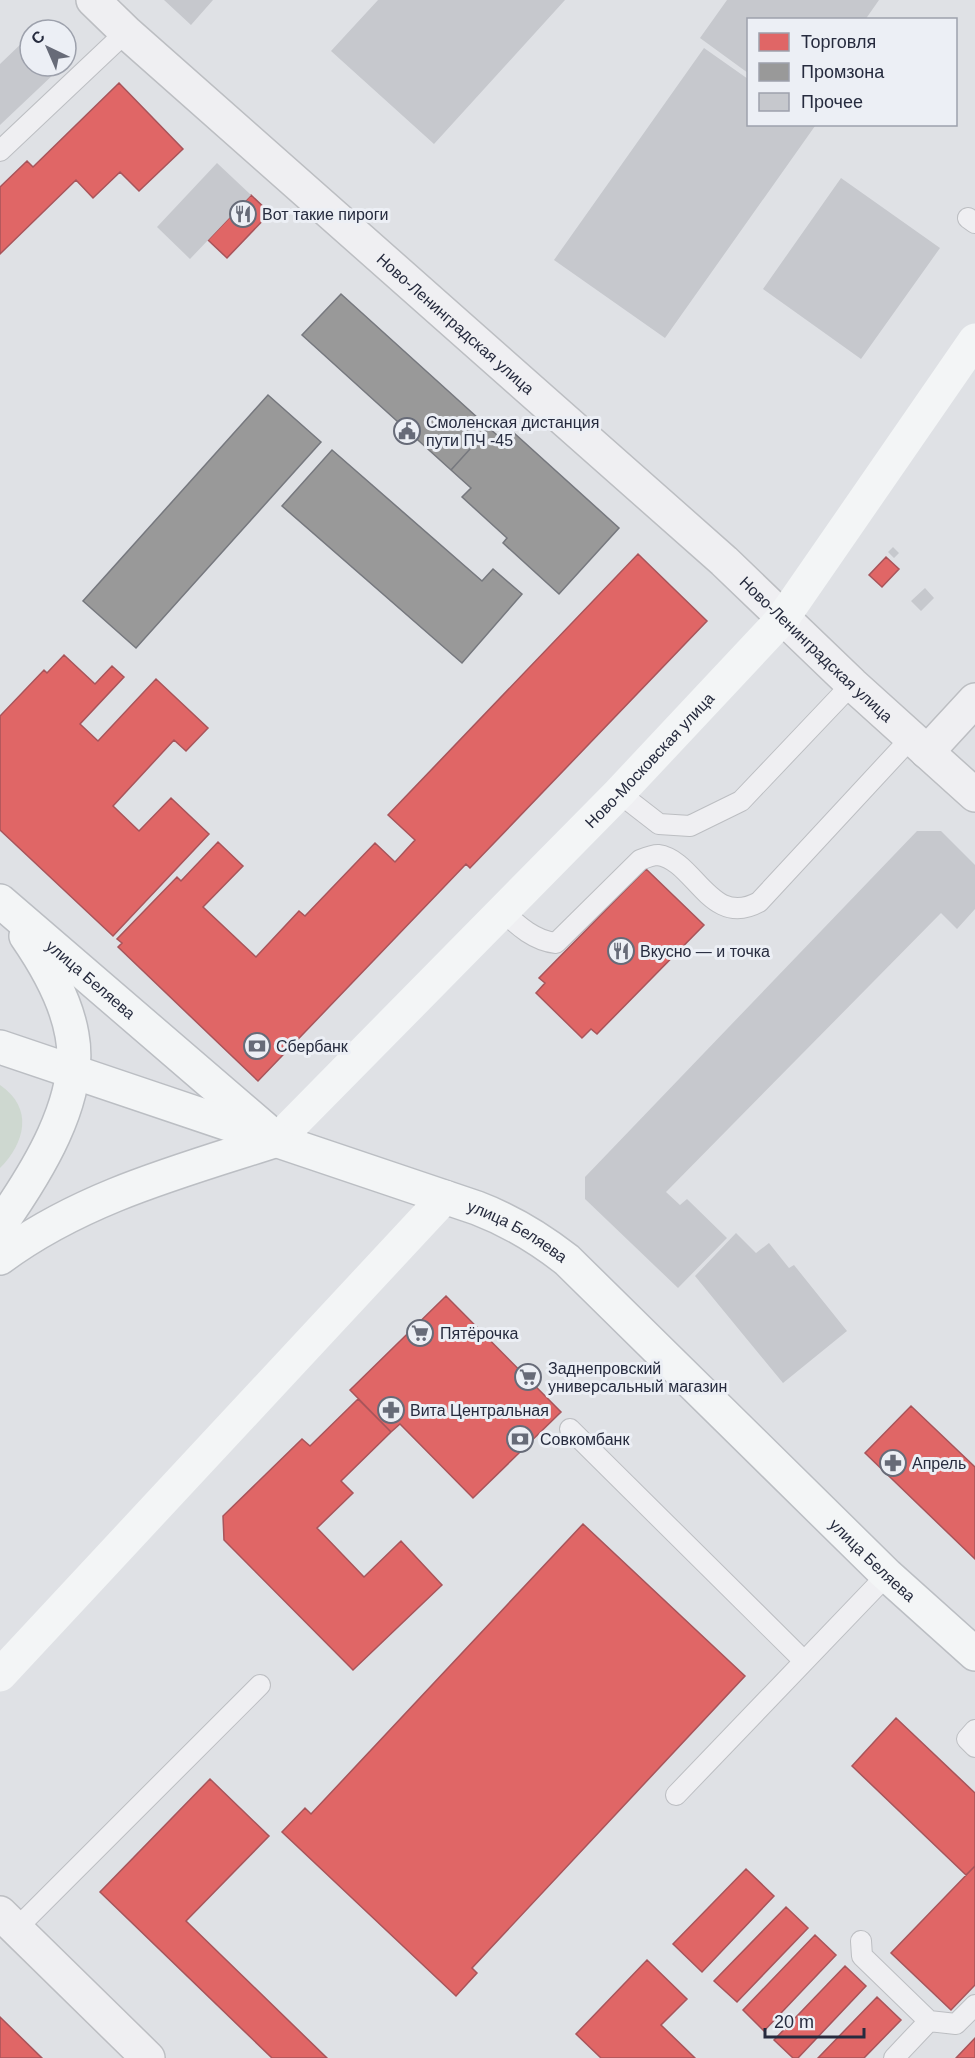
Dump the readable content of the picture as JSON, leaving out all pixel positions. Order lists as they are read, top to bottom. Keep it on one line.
{"streets":{"main road":["Ново-Московская улица","улица Беляева"],"street":["Ново-Ленинградская улица"]},"crossings":[["Ново-Ленинградская улица","Ново-Московская улица"],["Ново-Московская улица","улица Беляева"]],"places":{"restaurant":["Вот такие пироги","Вкусно — и точка"],"public building":["Смоленская дистанция пути ПЧ -45"],"bank":["Сбербанк","Совкомбанк"],"supermarket":["Пятёрочка","Заднепровский универсальный магазин"],"pharmacy":["Вита Центральная","Апрель"]},"legend":["Торговля","Промзона","Прочее"],"scale_bar":"20 m","north":"top left"}
